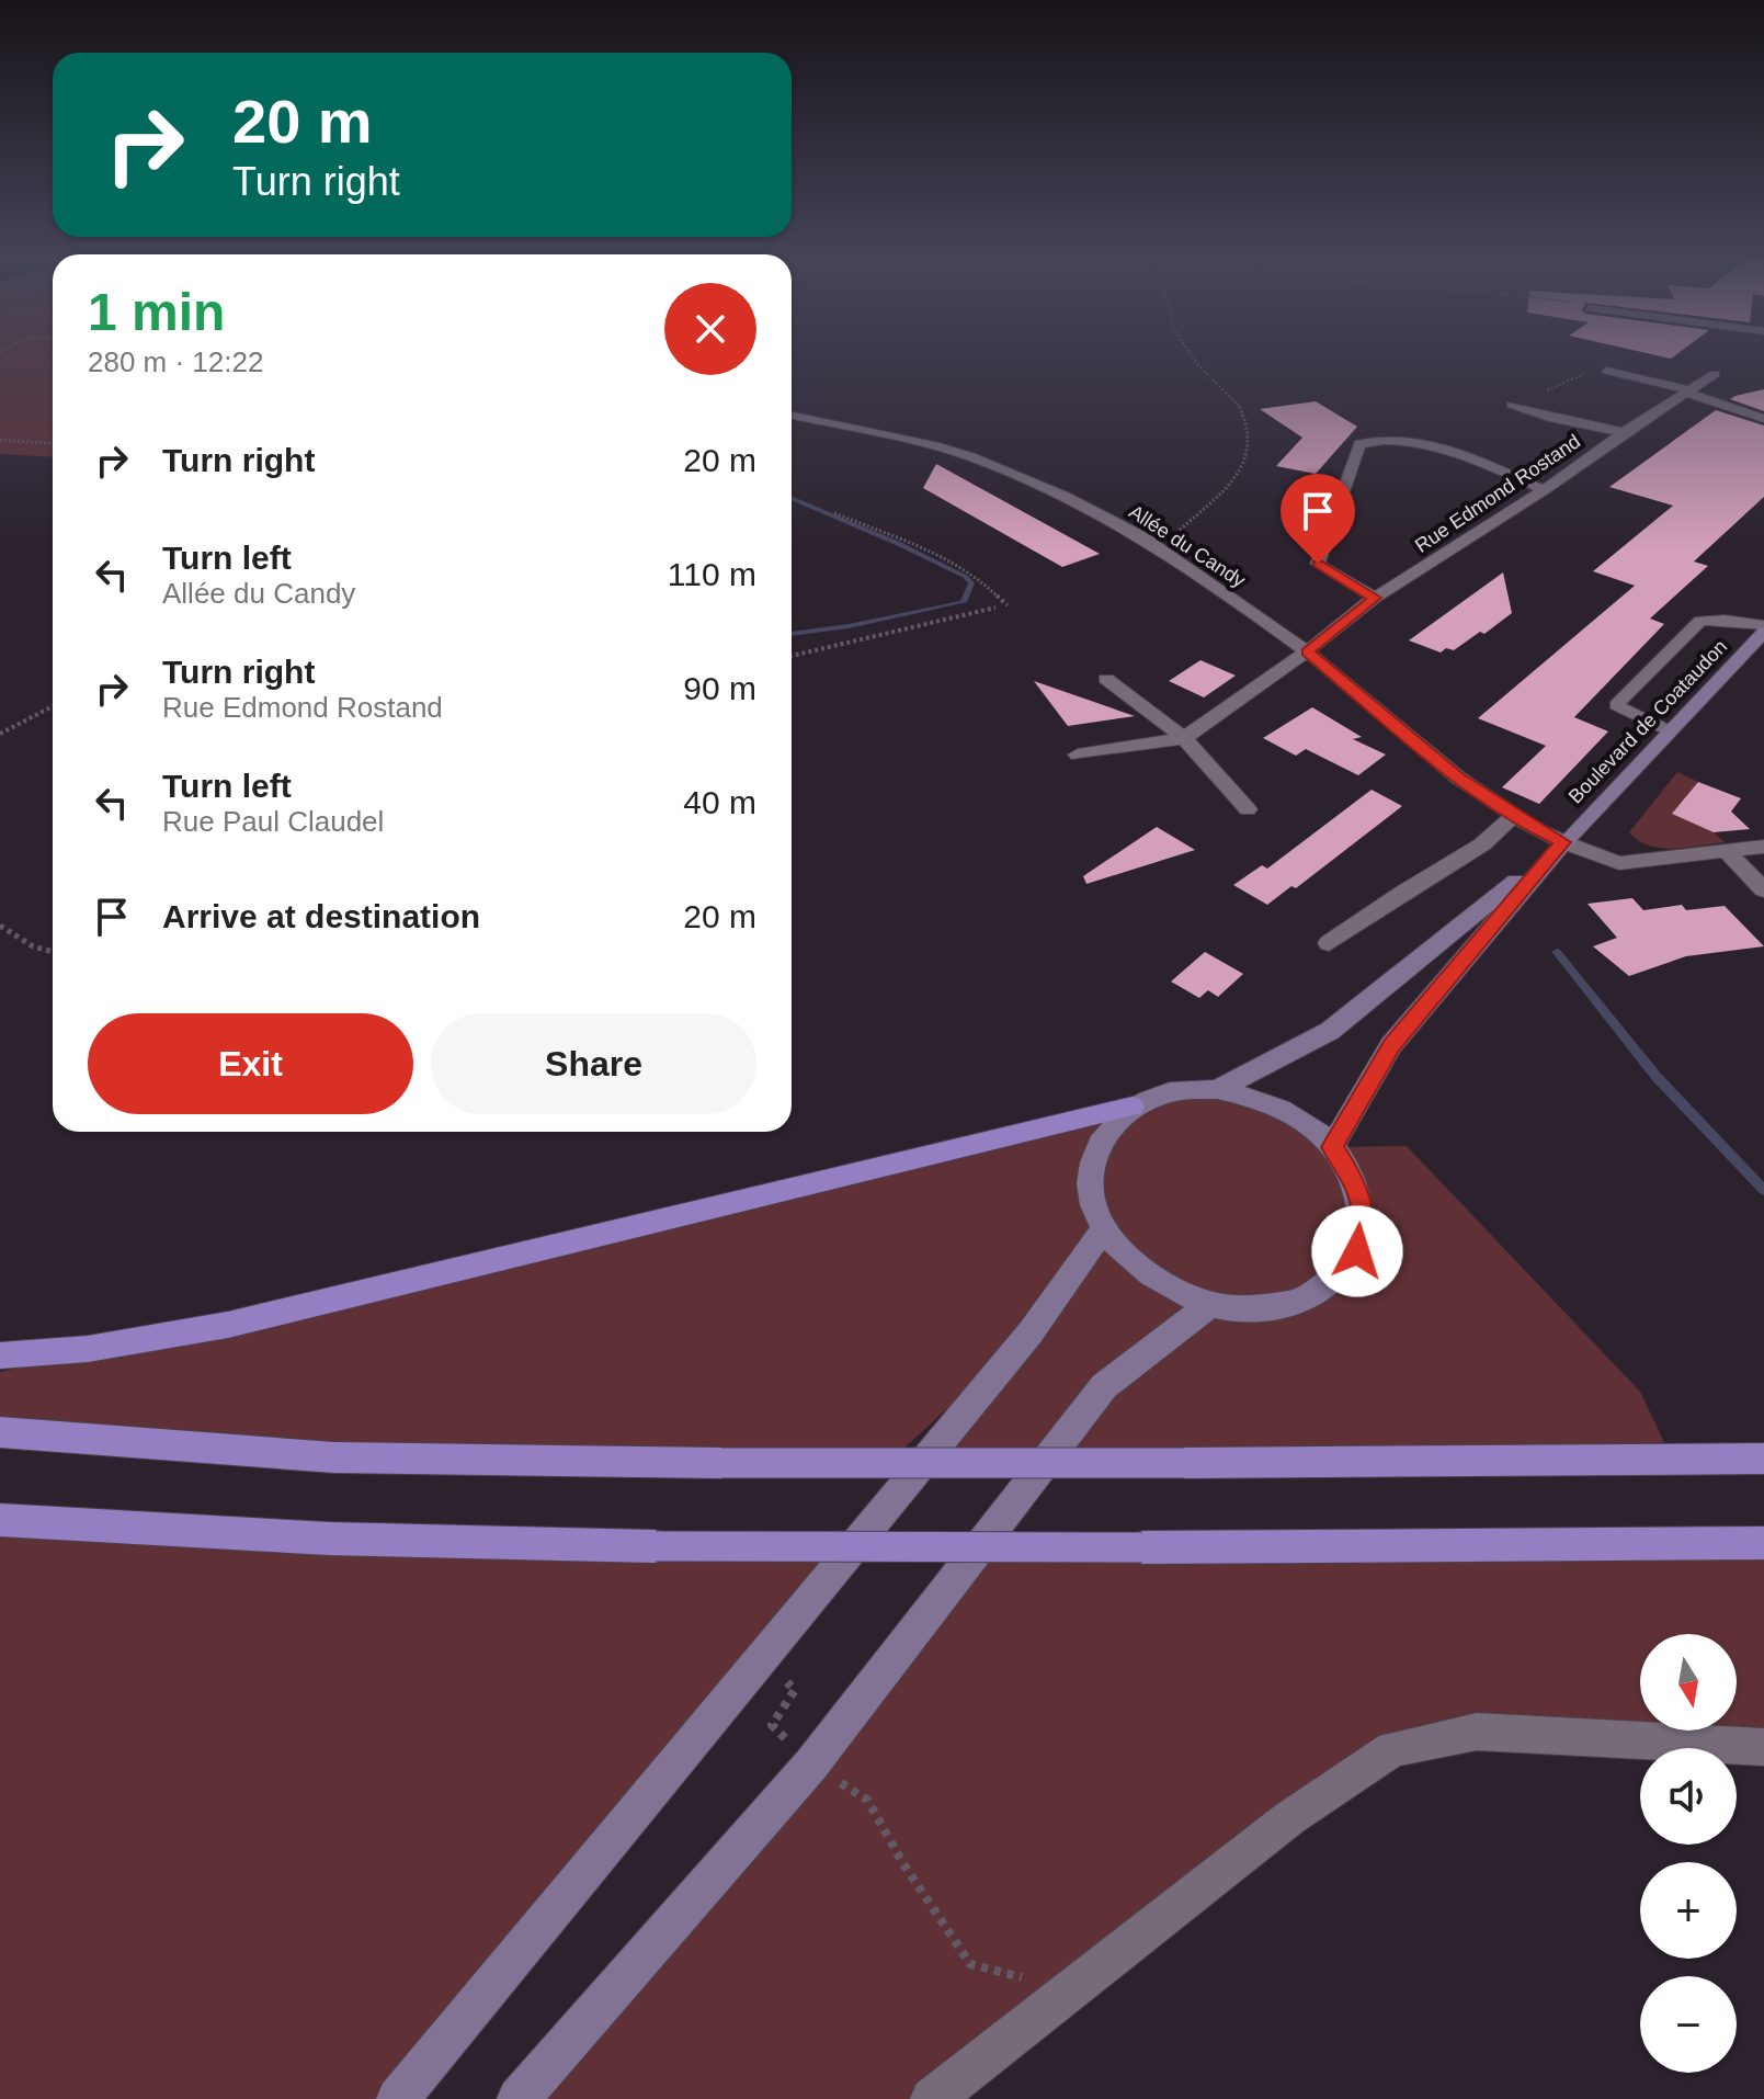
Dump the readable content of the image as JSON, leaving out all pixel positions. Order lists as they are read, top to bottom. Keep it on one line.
{"streets":{"main road":["Boulevard de Coataudon"],"street":["Rue Edmond Rostand","Allée du Candy"]},"crossings":[["Rue Edmond Rostand","Allée du Candy"],["Allée du Candy","Boulevard de Coataudon"]],"north":"bottom","page":{"turn":["20 m","Turn right"],"heading":["1 min","280 m · 12:22"],"list":[{"name":"Turn right","value":"20 m"},{"name":"Turn left","note":"Allée du Candy","value":"110 m"},{"name":"Turn right","note":"Rue Edmond Rostand","value":"90 m"},{"name":"Turn left","note":"Rue Paul Claudel","value":"40 m"},{"name":"Arrive at destination","value":"20 m"}],"buttons":["Exit","Share"],"map_buttons":["+","−"]}}
